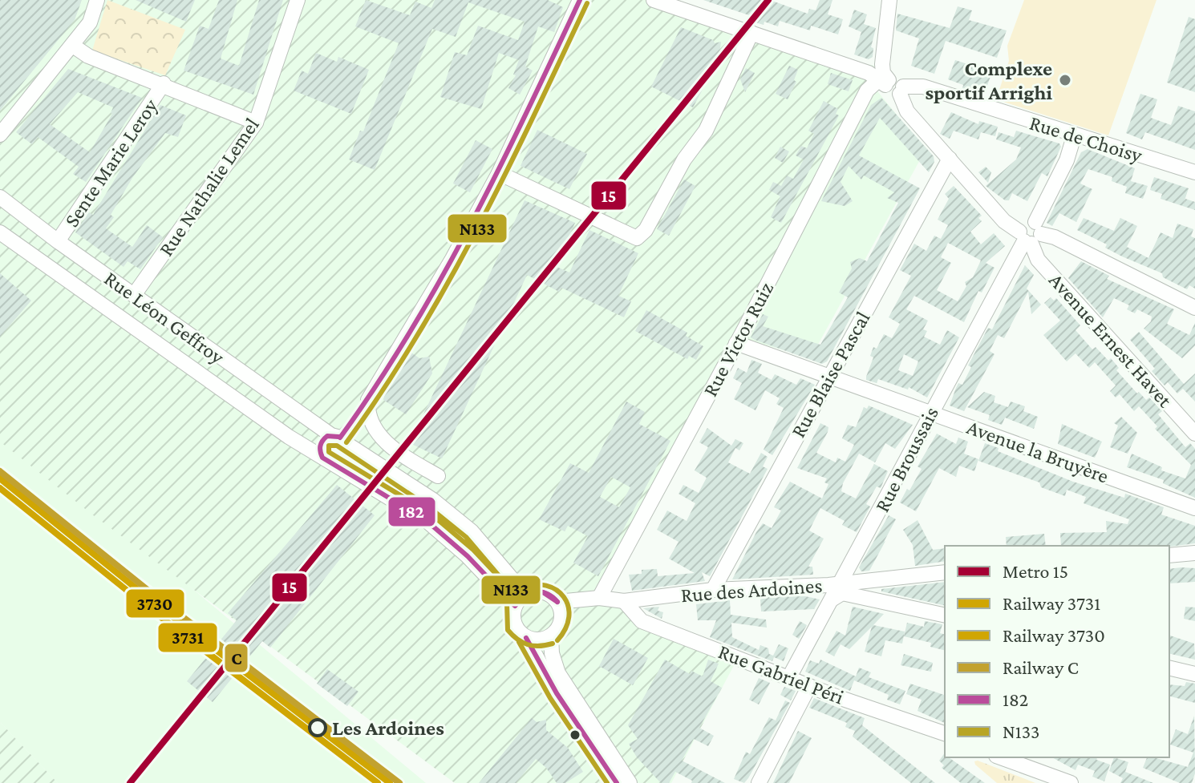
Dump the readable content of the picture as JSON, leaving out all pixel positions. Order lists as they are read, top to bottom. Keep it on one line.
{"streets":{"street":["Rue de Choisy","Sente Marie Leroy","Rue Nathalie Lemel","Rue Léon Geffroy","Rue Victor Ruiz","Avenue Ernest Havet","Rue Blaise Pascal","Avenue la Bruyère","Rue Broussais","Rue des Ardoines","Rue Gabriel Péri"]},"crossings":[["Rue de Choisy","Rue Victor Ruiz"],["Rue de Choisy","Avenue Ernest Havet"],["Rue de Choisy","Rue Broussais"],["Sente Marie Leroy","Rue Léon Geffroy"],["Rue Nathalie Lemel","Rue Léon Geffroy"],["Rue Léon Geffroy","Rue des Ardoines"],["Rue Victor Ruiz","Avenue la Bruyère"],["Rue Victor Ruiz","Rue des Ardoines"],["Avenue Ernest Havet","Rue Blaise Pascal"],["Avenue Ernest Havet","Rue Broussais"],["Rue Blaise Pascal","Avenue la Bruyère"],["Rue Blaise Pascal","Rue des Ardoines"],["Avenue la Bruyère","Rue Broussais"],["Rue Broussais","Rue des Ardoines"],["Rue Broussais","Rue Gabriel Péri"],["Rue des Ardoines","Rue Gabriel Péri"]],"places":["Complexe sportif Arrighi","Les Ardoines"],"lines":["metro line 15","transit line 182","transit line N133","rail line C","rail line 3730","rail line 3731"],"legend":["Metro 15","Railway 3731","Railway 3730","Railway C","182","N133"]}
